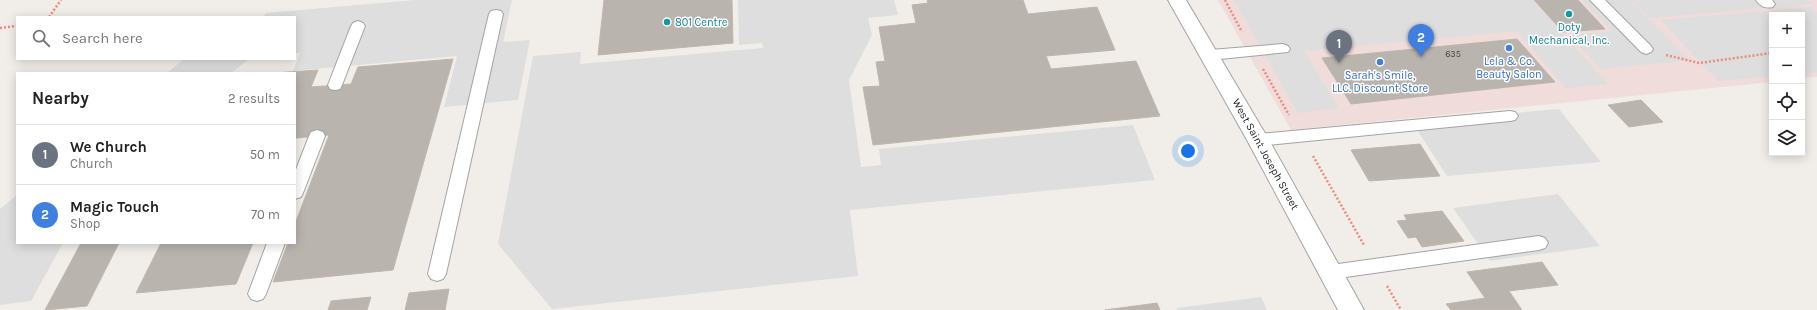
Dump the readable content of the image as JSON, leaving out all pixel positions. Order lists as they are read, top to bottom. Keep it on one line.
{"streets":{"street":["West Saint Joseph Street"]},"places":["Doty Mechanical, Inc.","801 Centre","Lela & Co. Beauty Salon","Sarah's Smile, LLC. Discount Store"],"house_numbers":["635"],"page":{"map_buttons":["+","−"],"search":"Search here","pins":["2","1"],"heading":["Nearby","2 results"],"list":[{"mark":"1","name":"We Church","note":"Church","value":"50 m"},{"mark":"2","name":"Magic Touch","note":"Shop","value":"70 m"}]}}
